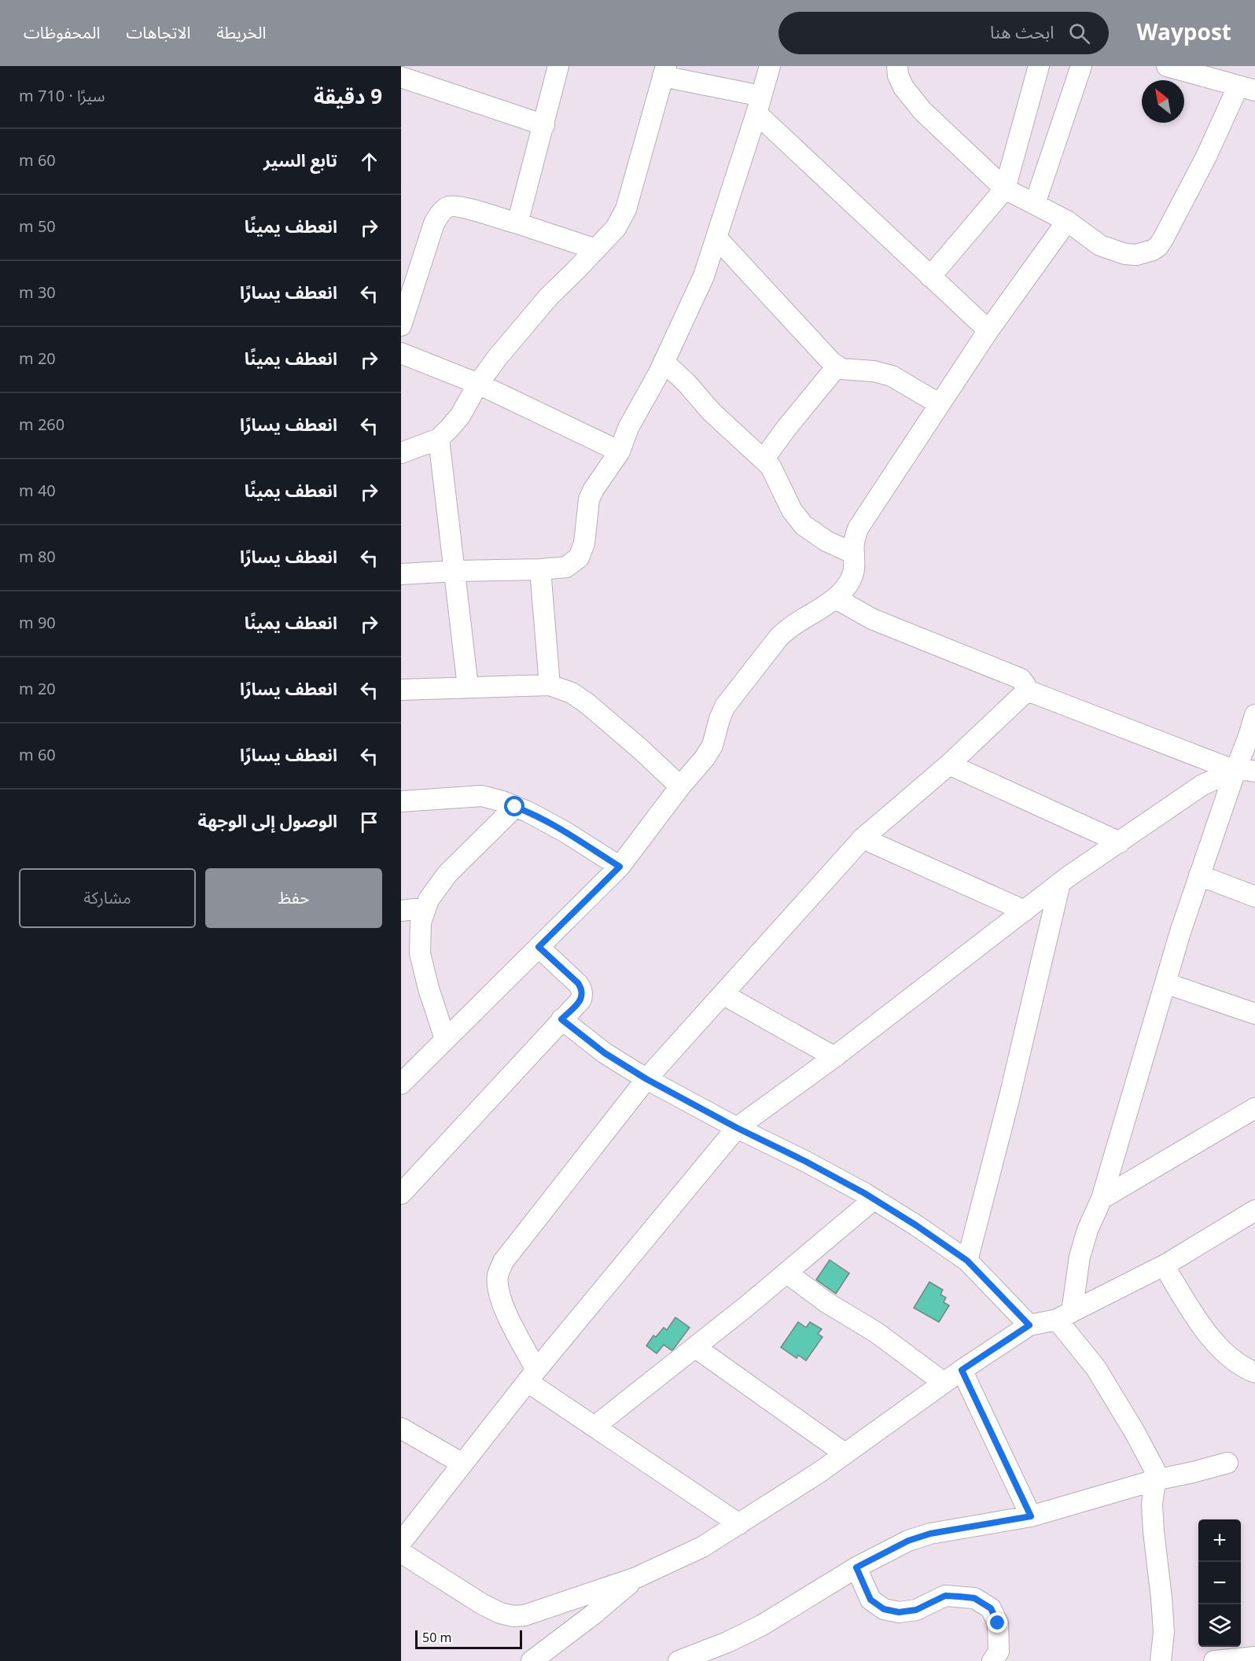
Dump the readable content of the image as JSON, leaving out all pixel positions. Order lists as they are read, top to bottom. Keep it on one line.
{"scale_bar":"50 m","north":"top left","page":{"header":"Waypost","search":"ابحث هنا","nav":["الخريطة","الاتجاهات","المحفوظات"],"heading":["9 دقيقة","سيرًا · 710 m"],"list":[["تابع السير","60 m"],["انعطف يمينًا","50 m"],["انعطف يسارًا","30 m"],["انعطف يمينًا","20 m"],["انعطف يسارًا","260 m"],["انعطف يمينًا","40 m"],["انعطف يسارًا","80 m"],["انعطف يمينًا","90 m"],["انعطف يسارًا","20 m"],["انعطف يسارًا","60 m"],"الوصول إلى الوجهة"],"buttons":["حفظ","مشاركة"],"map_buttons":["+","−"],"scale":"50 m"}}
